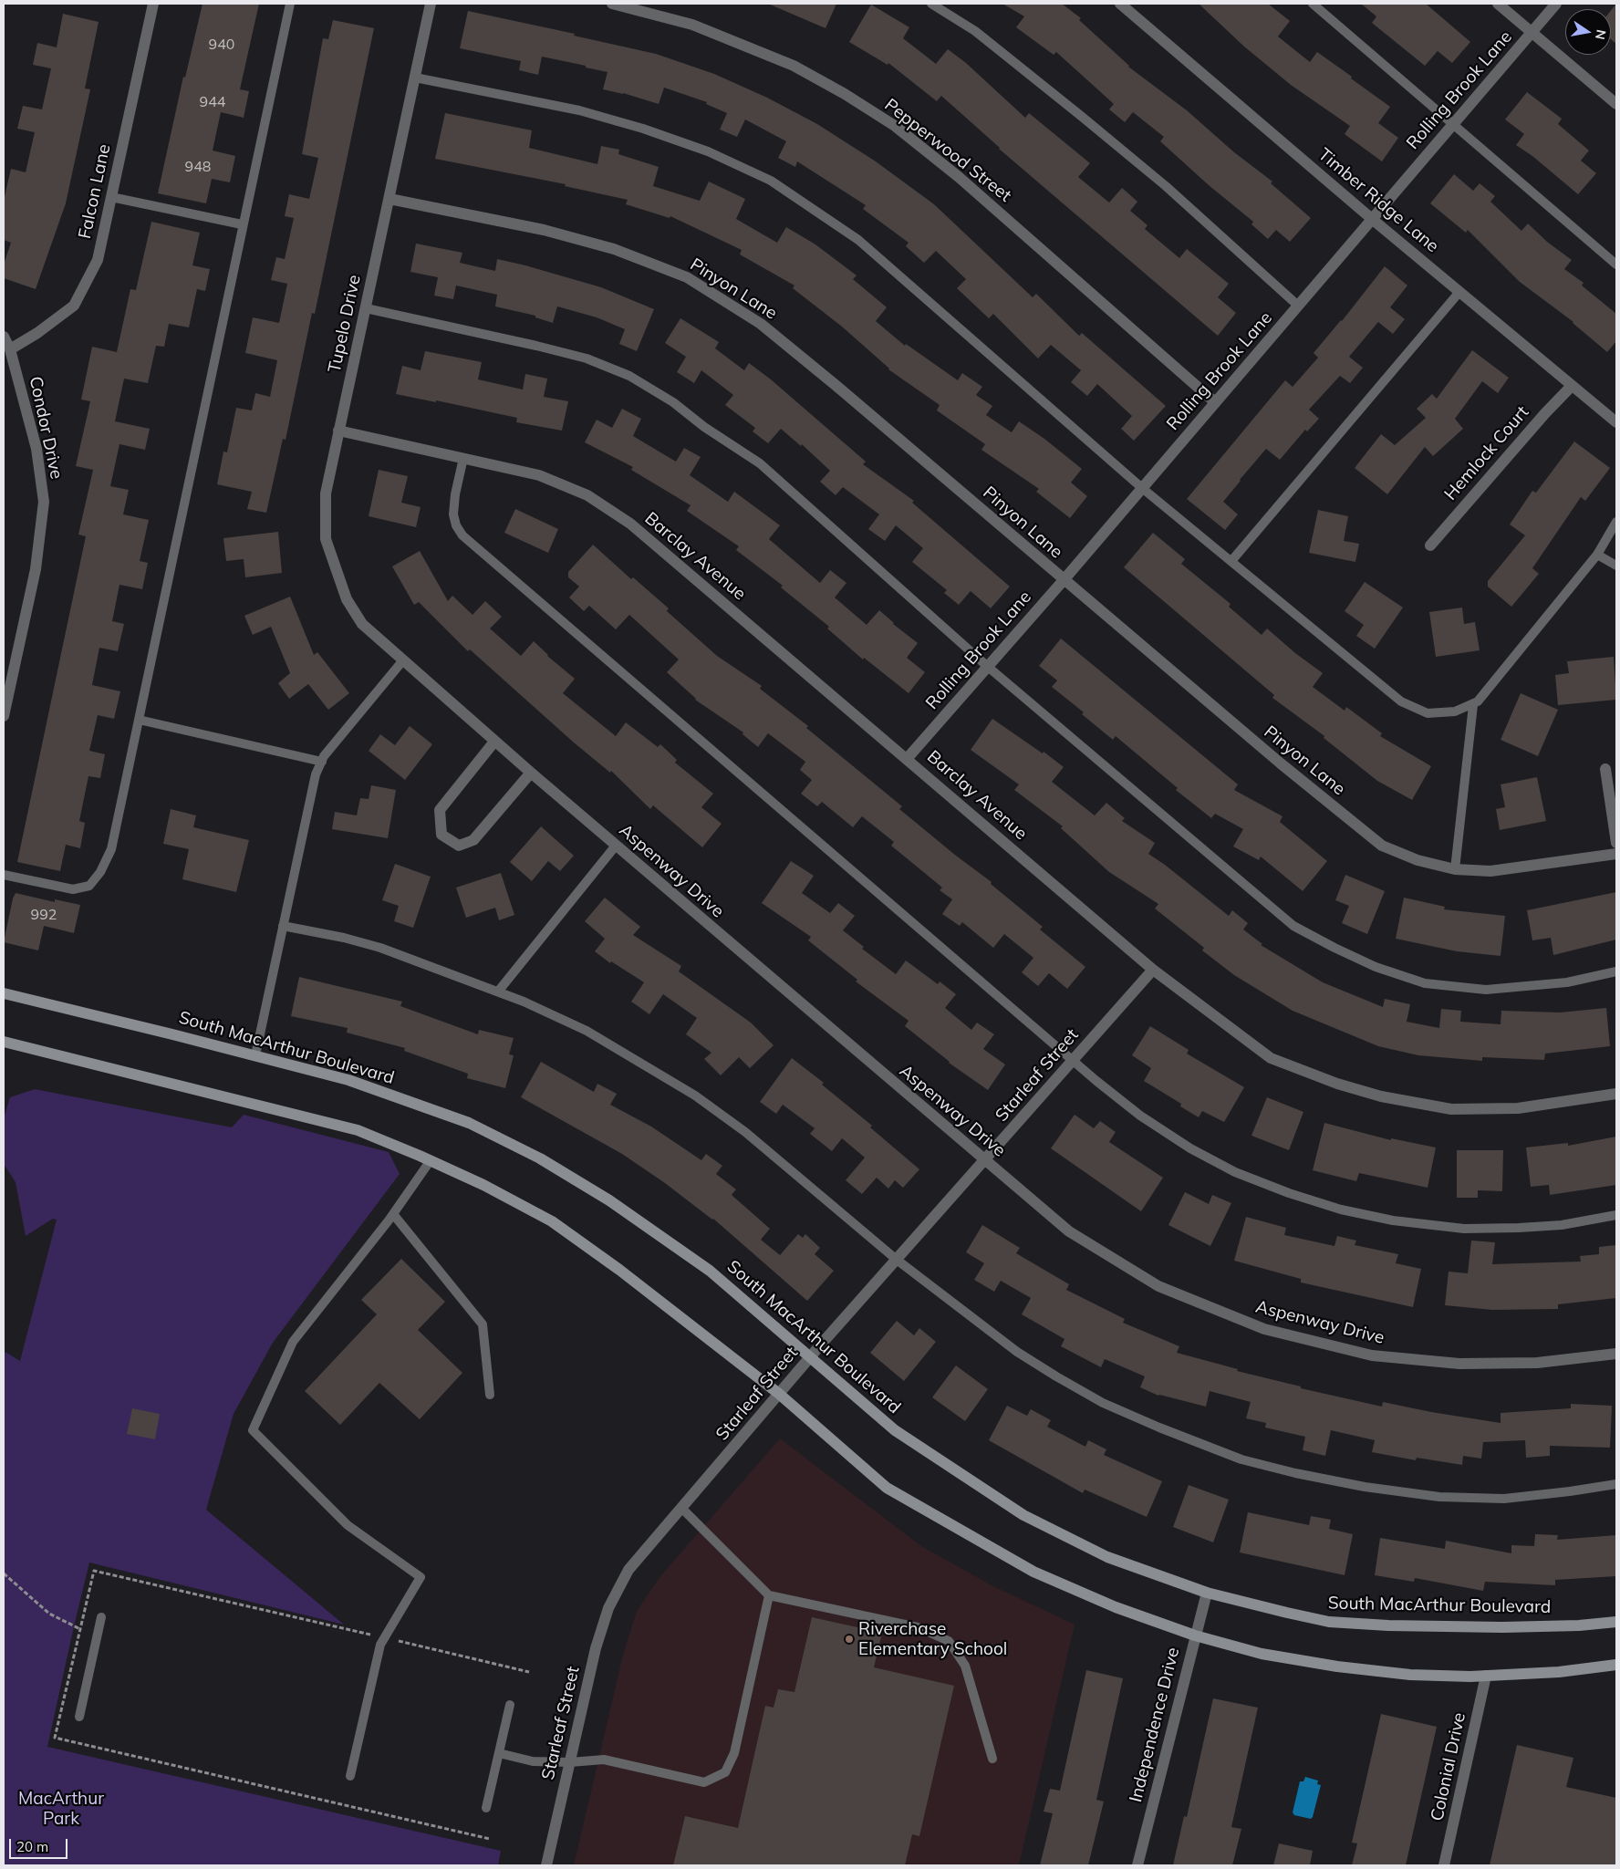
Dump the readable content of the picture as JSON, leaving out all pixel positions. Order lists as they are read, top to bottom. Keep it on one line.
{"streets":{"main road":["South MacArthur Boulevard"],"street":["Rolling Brook Lane","Pepperwood Street","Falcon Lane","Timber Ridge Lane","Pinyon Lane","Tupelo Drive","Condor Drive","Hemlock Court","Barclay Avenue","Aspenway Drive","Starleaf Street","Independence Drive","Colonial Drive"]},"crossings":[["Rolling Brook Lane","Pepperwood Street"],["Rolling Brook Lane","Timber Ridge Lane"],["Rolling Brook Lane","Pinyon Lane"],["Rolling Brook Lane","Barclay Avenue"],["Falcon Lane","Condor Drive"],["Timber Ridge Lane","Hemlock Court"],["Pinyon Lane","Tupelo Drive"],["Tupelo Drive","Barclay Avenue"],["Tupelo Drive","Aspenway Drive"],["Barclay Avenue","Starleaf Street"],["Aspenway Drive","Starleaf Street"],["South MacArthur Boulevard","Starleaf Street"],["South MacArthur Boulevard","Independence Drive"]],"parks":["MacArthur Park"],"places":["Riverchase Elementary School"],"house_numbers":["940","944","948","992"],"scale_bar":"20 m","north":"right"}
